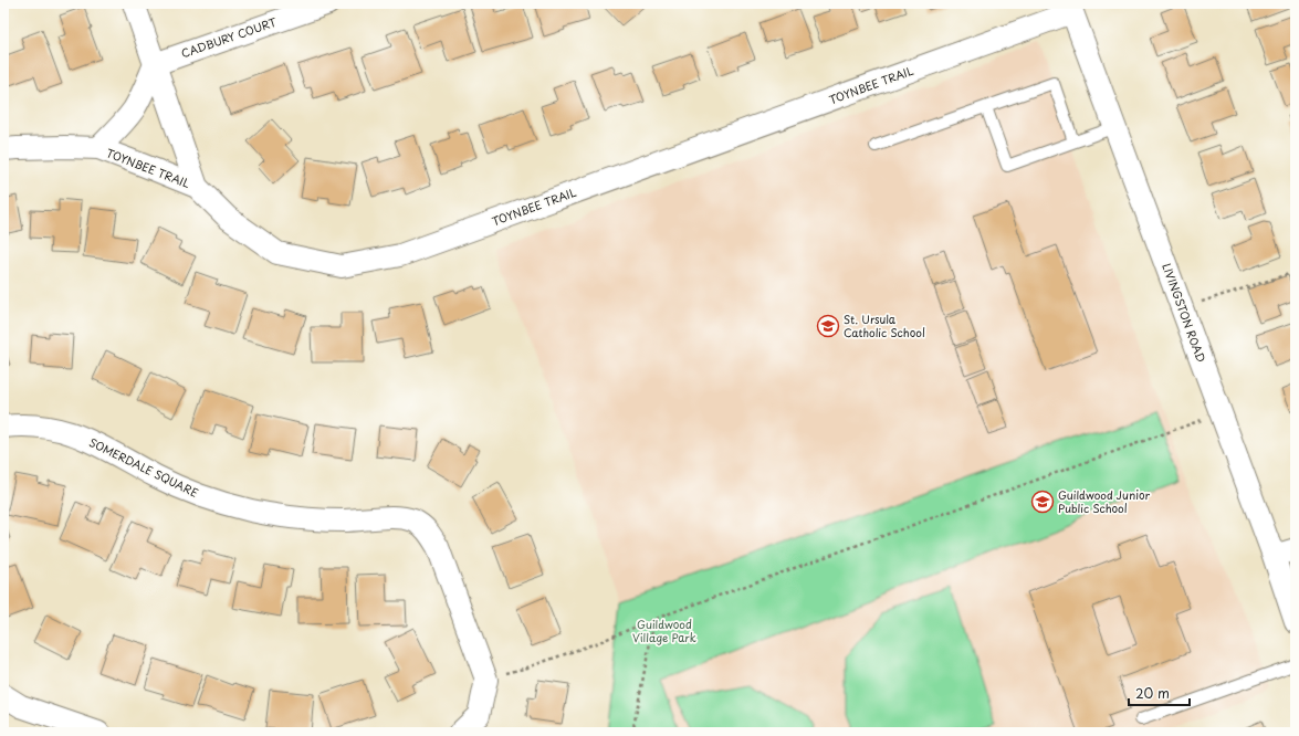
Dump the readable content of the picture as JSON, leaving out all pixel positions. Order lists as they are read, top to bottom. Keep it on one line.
{"streets":{"street":["CADBURY COURT","TOYNBEE TRAIL","LIVINGSTON ROAD","SOMERDALE SQUARE"]},"crossings":[["TOYNBEE TRAIL","LIVINGSTON ROAD"]],"parks":["Guildwood Village Park"],"places":{"school or university":["St. Ursula Catholic School","Guildwood Junior Public School"]},"scale_bar":"20 m"}
